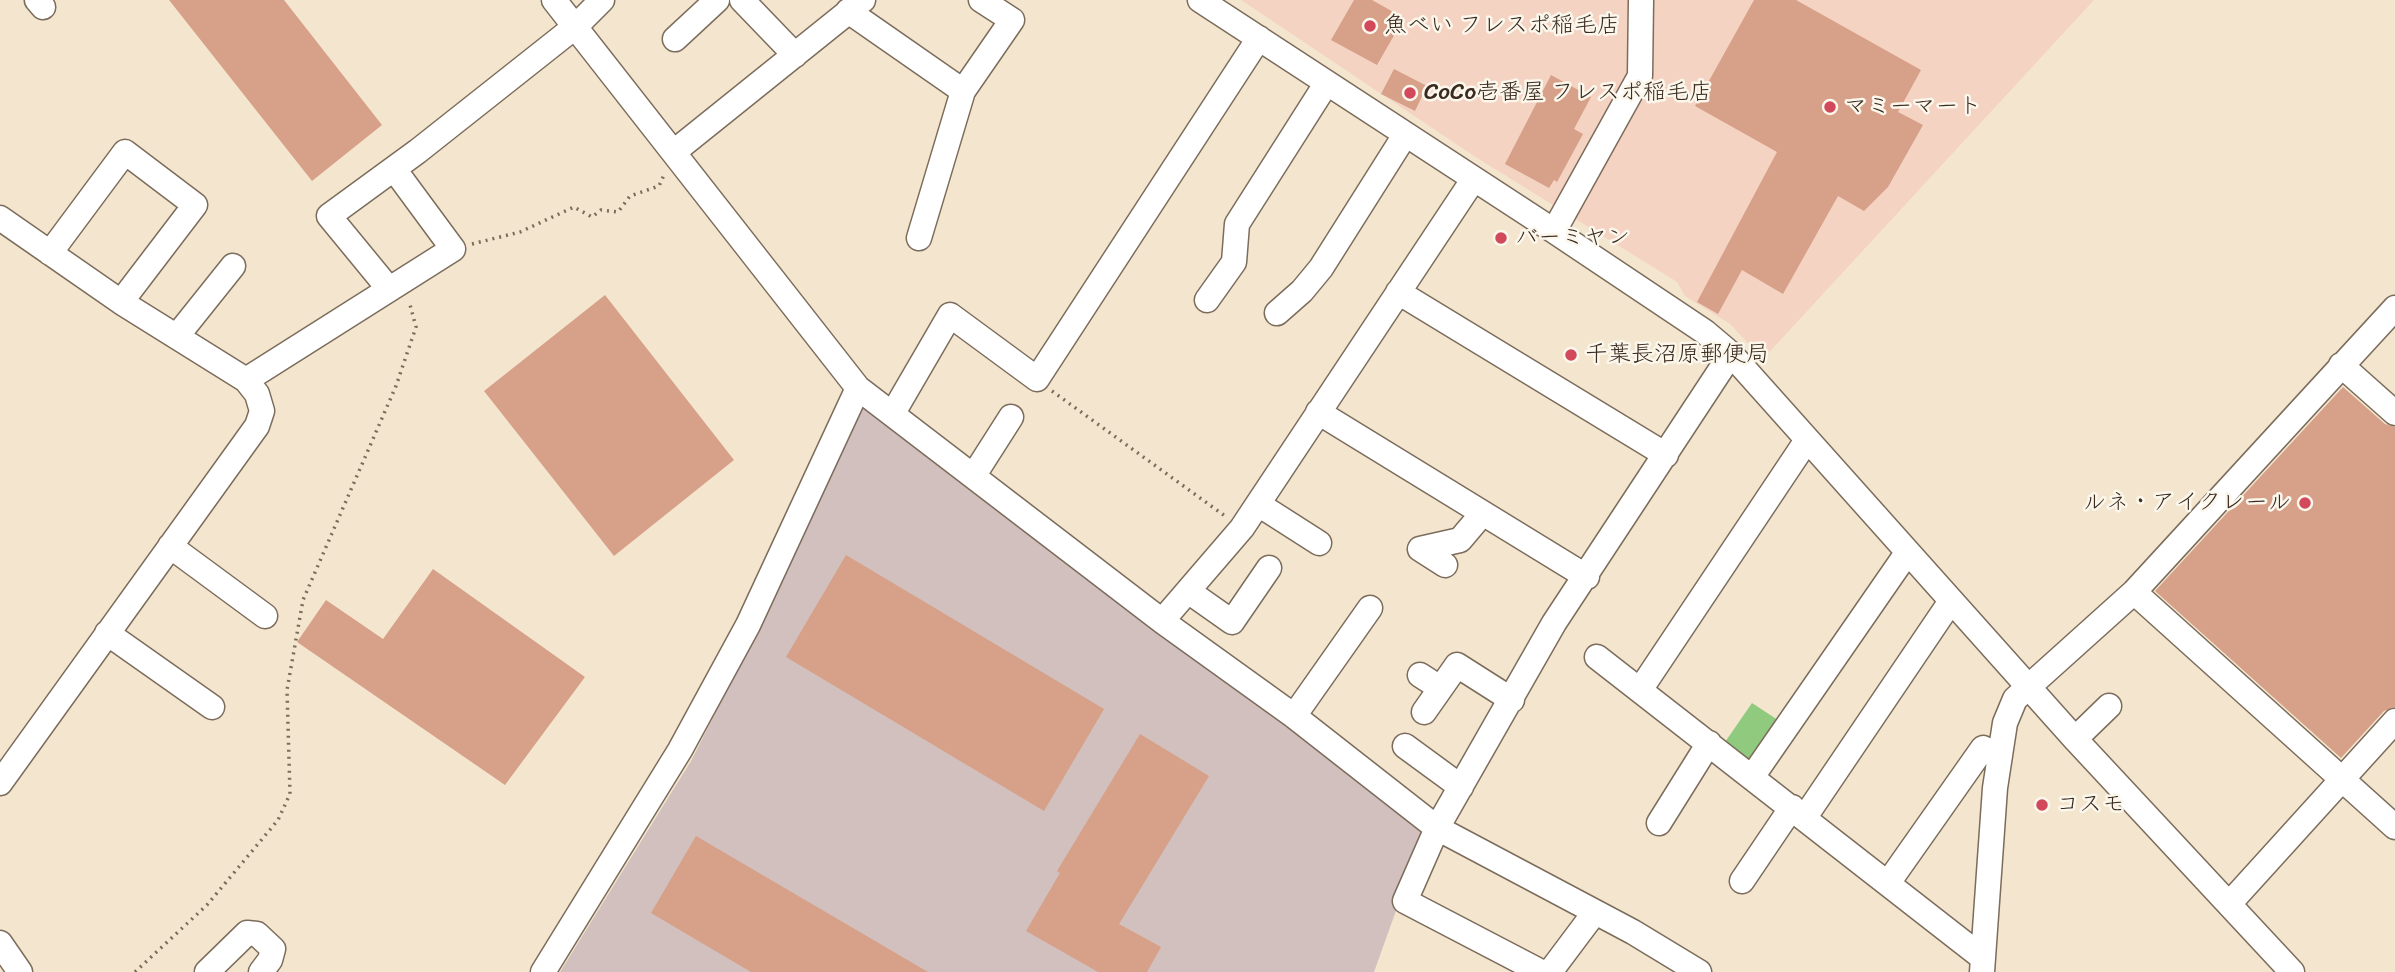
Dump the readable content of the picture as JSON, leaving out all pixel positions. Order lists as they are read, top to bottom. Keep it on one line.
{"places":["魚べい フレスポ稲毛店","CoCo壱番屋 フレスポ稲毛店","マミーマート","バーミヤン","千葉長沼原郵便局","ルネ・アイクレール","コスモ"]}
